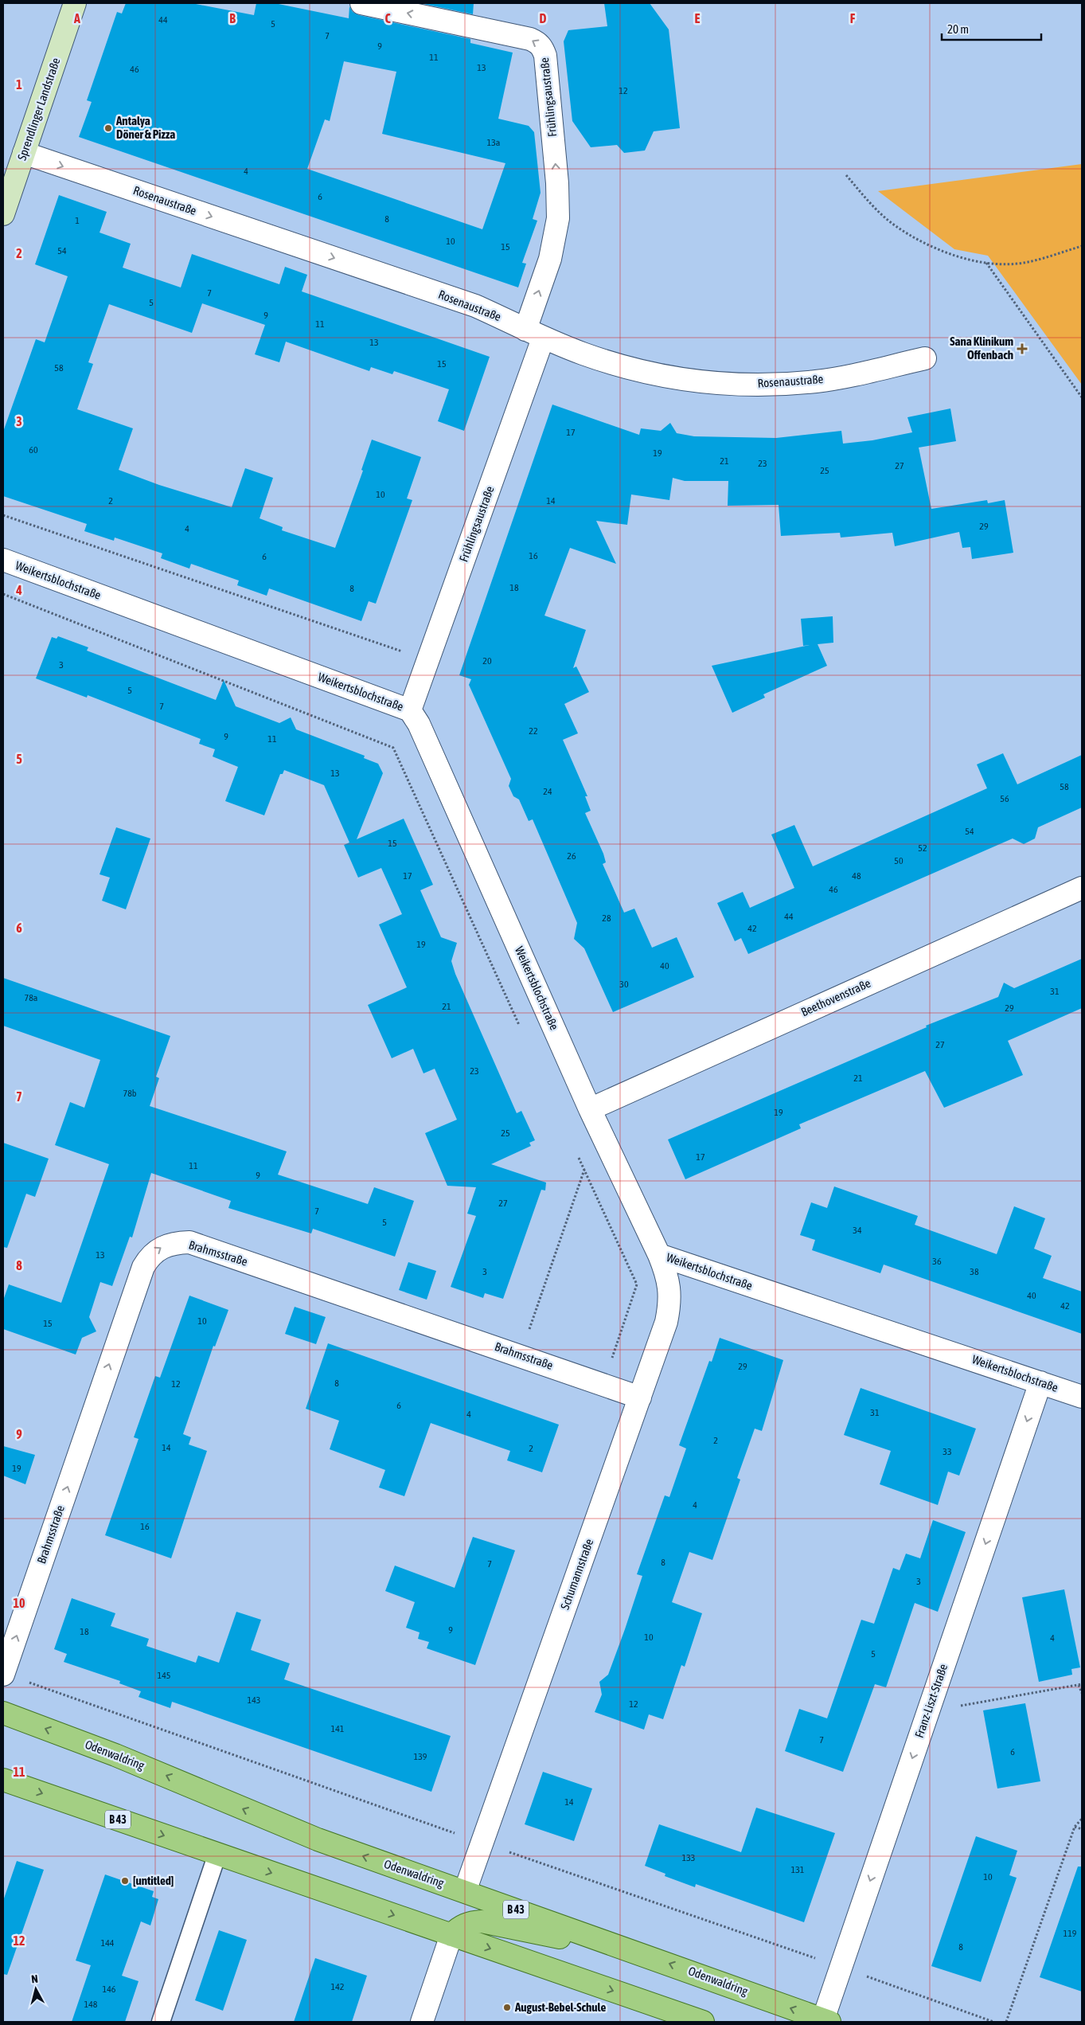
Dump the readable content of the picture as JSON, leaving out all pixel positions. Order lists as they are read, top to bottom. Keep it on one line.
{"streets":{"main road":["Sprendlinger Landstraße","Odenwaldring","B 43"],"street":["Frühlingsaustraße","Rosenaustraße","Weikertsblochstraße","Beethovenstraße","Brahmsstraße","Schumannstraße","Franz-Liszt-Straße"]},"crossings":[["Frühlingsaustraße","Rosenaustraße"],["Frühlingsaustraße","Weikertsblochstraße"],["Sprendlinger Landstraße","Rosenaustraße"],["Weikertsblochstraße","Beethovenstraße"],["Weikertsblochstraße","Schumannstraße"],["Weikertsblochstraße","Franz-Liszt-Straße"],["Brahmsstraße","Schumannstraße"],["Schumannstraße","Odenwaldring"],["Franz-Liszt-Straße","Odenwaldring"]],"one_way":["Rosenaustraße","Franz-Liszt-Straße"],"places":{"other":["Antalya Döner & Pizza","[untitled]","August-Bebel-Schule"],"health":["Sana Klinikum Offenbach"]},"house_numbers":["44","5","7","9","11","13","46","12","13a","4","6","8","1","10","15","54","7","5","9","11","13","15","58","17","60","19","21","23","27","25","10","2","14","29","4","16","6","18","8","20","3","5","7","22","9","11","13","58","24","56","54","15","52","26","50","17","48","46","44","28","42","19","40","30","31","78a","21","29","27","23","21","78b","19","25","17","11","9","27","7","5","34","13","36","3","38","40","42","10","15","29","8","12","6","31","4","2","14","2","33","19","4","16","8","7","3","9","18","10","4","5","145","143","12","141","7","6","139","14","133","131","10","119","144","8","142","146","148"],"scale_bar":"20 m","north":"top","grid":{"columns":["A","B","C","D","E","F"],"rows":["1","2","3","4","5","6","7","8","9","10","11","12"]}}
